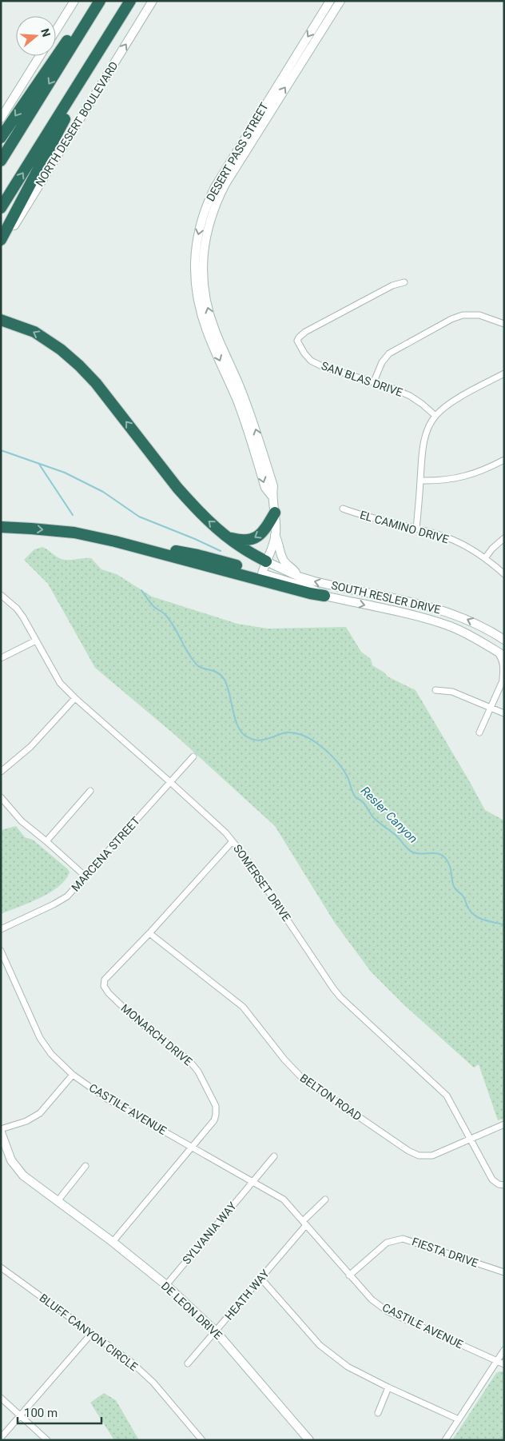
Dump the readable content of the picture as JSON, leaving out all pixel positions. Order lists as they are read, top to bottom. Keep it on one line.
{"streets":{"street":["NORTH DESERT BOULEVARD","DESERT PASS STREET","SAN BLAS DRIVE","EL CAMINO DRIVE","SOUTH RESLER DRIVE","MARCENA STREET","SOMERSET DRIVE","MONARCH DRIVE","BELTON ROAD","CASTILE AVENUE","SYLVANIA WAY","FIESTA DRIVE","HEATH WAY","DE LEON DRIVE","BLUFF CANYON CIRCLE"]},"crossings":[["DESERT PASS STREET","SOUTH RESLER DRIVE"],["MARCENA STREET","SOMERSET DRIVE"],["SOMERSET DRIVE","MONARCH DRIVE"],["SOMERSET DRIVE","BELTON ROAD"],["MONARCH DRIVE","BELTON ROAD"],["MONARCH DRIVE","CASTILE AVENUE"],["MONARCH DRIVE","DE LEON DRIVE"],["CASTILE AVENUE","SYLVANIA WAY"],["CASTILE AVENUE","FIESTA DRIVE"],["CASTILE AVENUE","HEATH WAY"],["SYLVANIA WAY","DE LEON DRIVE"],["HEATH WAY","DE LEON DRIVE"]],"water":["Resler Canyon"],"scale_bar":"100 m","north":"right"}
